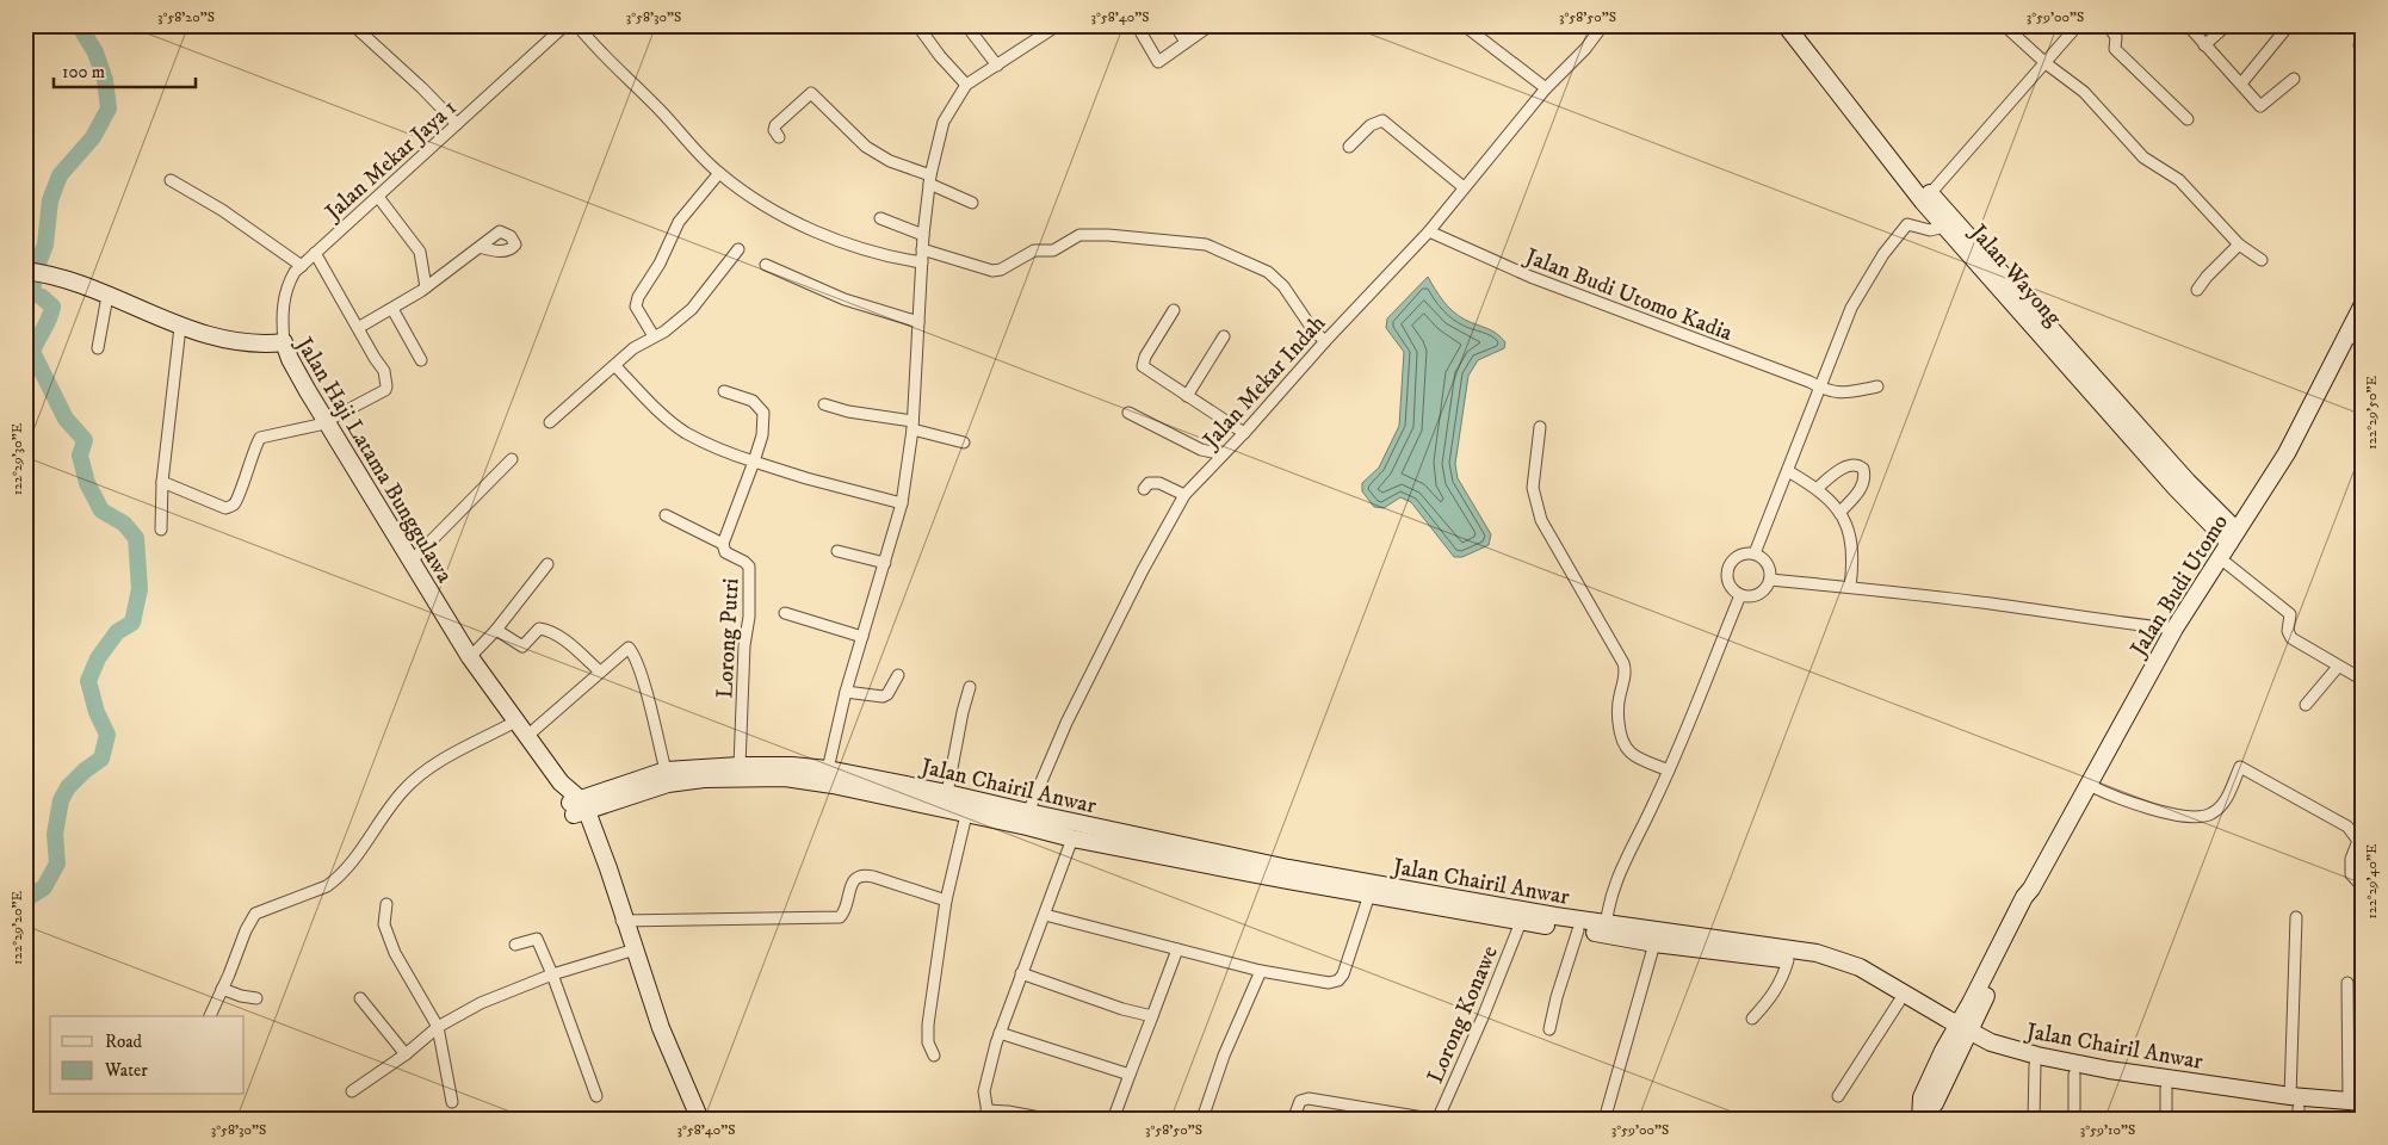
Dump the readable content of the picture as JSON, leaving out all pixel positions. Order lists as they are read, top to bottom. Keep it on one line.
{"streets":{"main road":["Jalan Wayong","Jalan Haji Latama Bunggulawa","Jalan Budi Utomo","Jalan Chairil Anwar"],"street":["Jalan Mekar Jaya 1","Jalan Budi Utomo Kadia","Jalan Mekar Indah","Lorong Putri","Lorong Konawe"]},"crossings":[["Jalan Mekar Jaya 1","Jalan Haji Latama Bunggulawa"],["Jalan Wayong","Jalan Budi Utomo"],["Jalan Budi Utomo Kadia","Jalan Mekar Indah"],["Jalan Mekar Indah","Jalan Chairil Anwar"],["Jalan Haji Latama Bunggulawa","Jalan Chairil Anwar"],["Jalan Budi Utomo","Jalan Chairil Anwar"],["Lorong Putri","Jalan Chairil Anwar"],["Jalan Chairil Anwar","Lorong Konawe"]],"legend":["Road","Water"],"scale_bar":"100 m","coordinates":["3°58'20\"S","3°58'30\"S","3°58'40\"S","3°58'50\"S","3°59'00\"S","122°29'50\"E","122°29'30\"E","122°29'40\"E","122°29'20\"E","3°59'10\"S"]}
